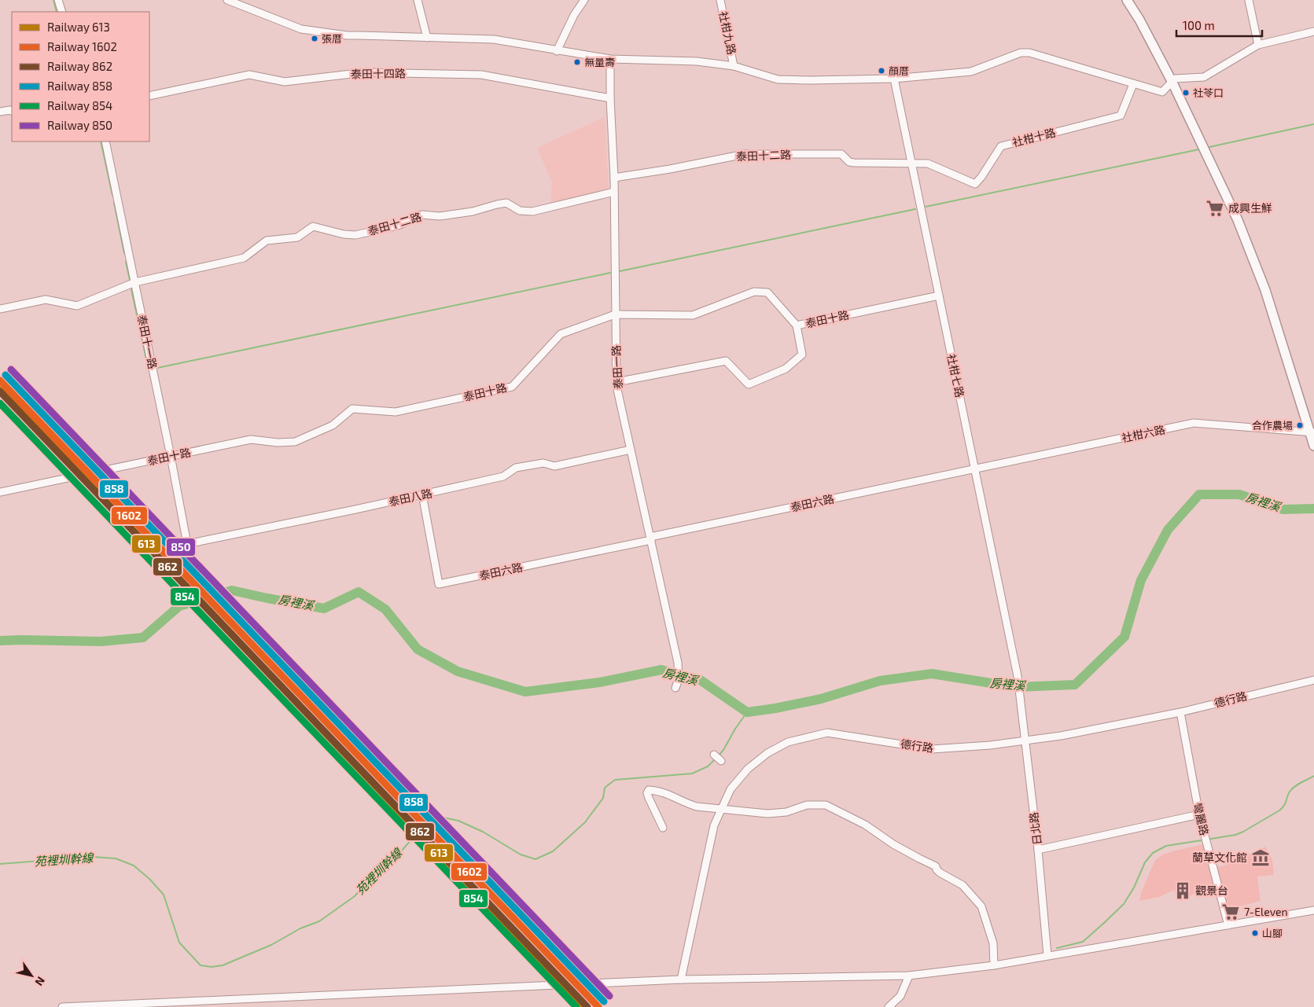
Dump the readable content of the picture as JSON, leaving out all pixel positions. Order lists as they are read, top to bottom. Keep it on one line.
{"streets":{"street":["社柑九路","泰田十四路","社柑十路","泰田十二路","泰田十路","泰田十一路","泰田一路","社柑七路","社柑六路","泰田八路","泰田六路","德行路","彎麗路","日北路"]},"crossings":[["泰田十四路","泰田一路"],["社柑十路","泰田十二路"],["社柑十路","社柑七路"],["泰田十二路","泰田十一路"],["泰田十二路","泰田一路"],["泰田十二路","社柑七路"],["泰田十路","泰田十一路"],["泰田十路","泰田一路"],["泰田十路","社柑七路"],["泰田十一路","泰田八路"],["泰田一路","泰田八路"],["泰田一路","泰田六路"],["社柑七路","社柑六路"],["社柑七路","泰田六路"],["社柑七路","日北路"],["社柑六路","泰田六路"],["泰田八路","泰田六路"],["德行路","彎麗路"],["德行路","日北路"]],"water":["房裡溪","苑裡圳幹線"],"places":{"other":["張厝","無量壽","顏厝","社苓口","合作農場","山腳"],"supermarket":["成興生鮮","7-Eleven"],"museum":["蘭草文化館"],"building":["觀景台"]},"lines":["rail line 850","rail line 858","rail line 1602","rail line 613","rail line 862","rail line 854"],"legend":["Railway 613","Railway 1602","Railway 862","Railway 858","Railway 854","Railway 850"],"scale_bar":"100 m","north":"bottom right"}
